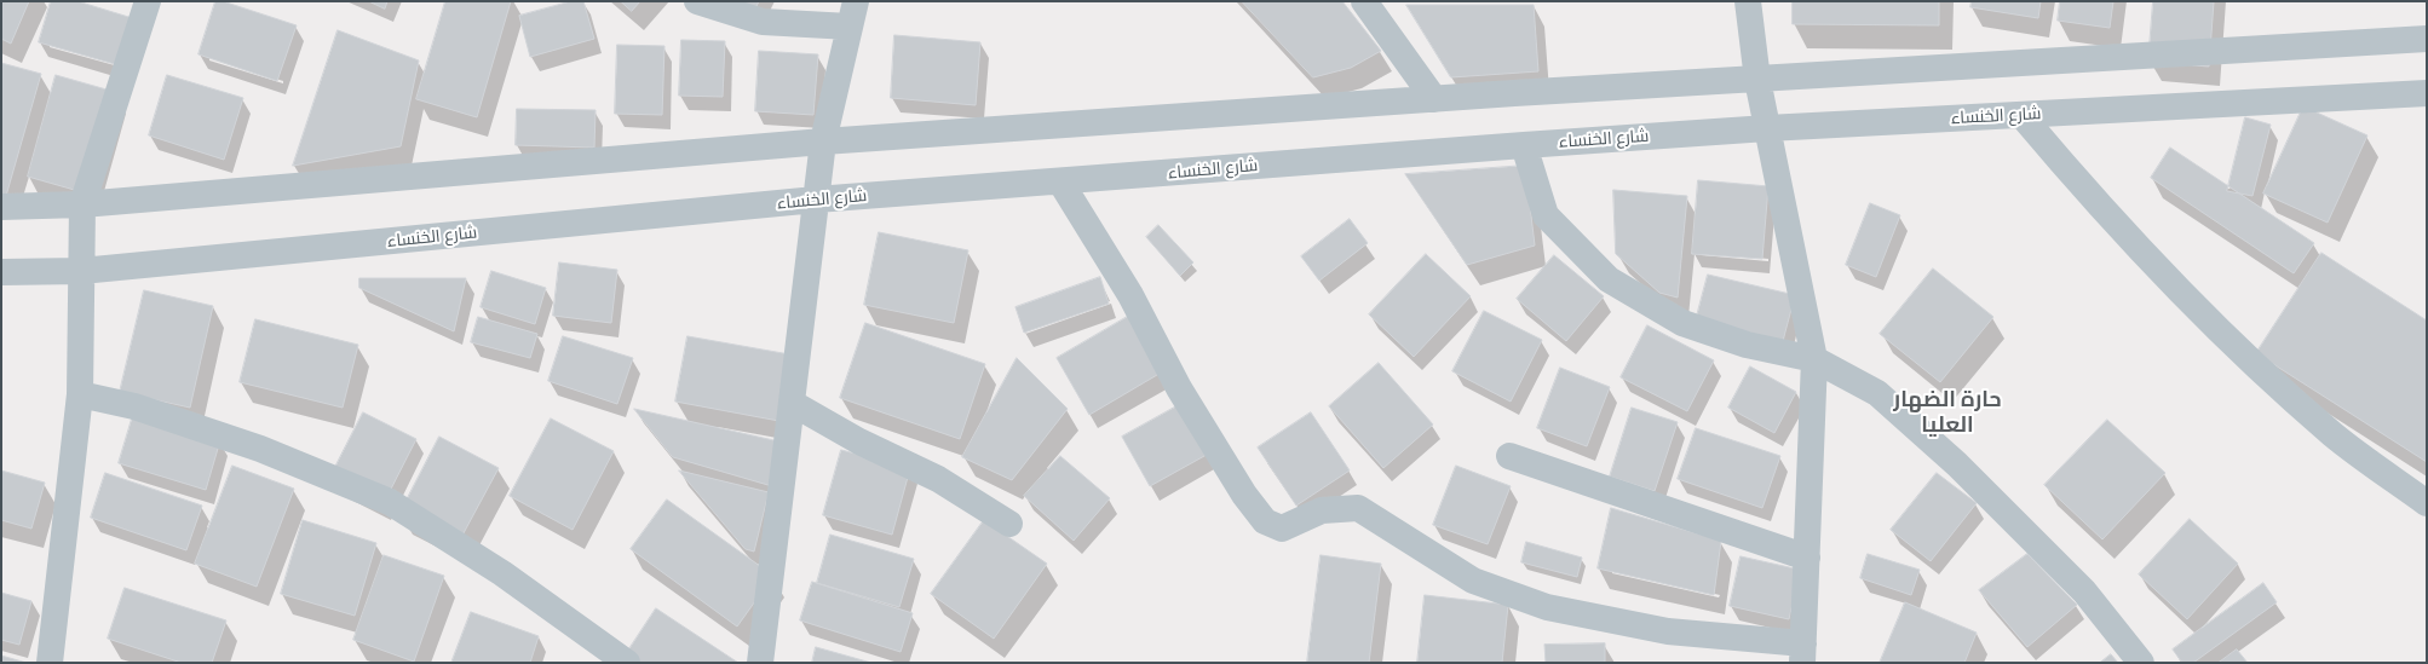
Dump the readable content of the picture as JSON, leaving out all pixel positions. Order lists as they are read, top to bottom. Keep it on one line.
{"streets":{"street":["شارع الخنساء"]},"districts":["حارة الضهار العليا"]}
